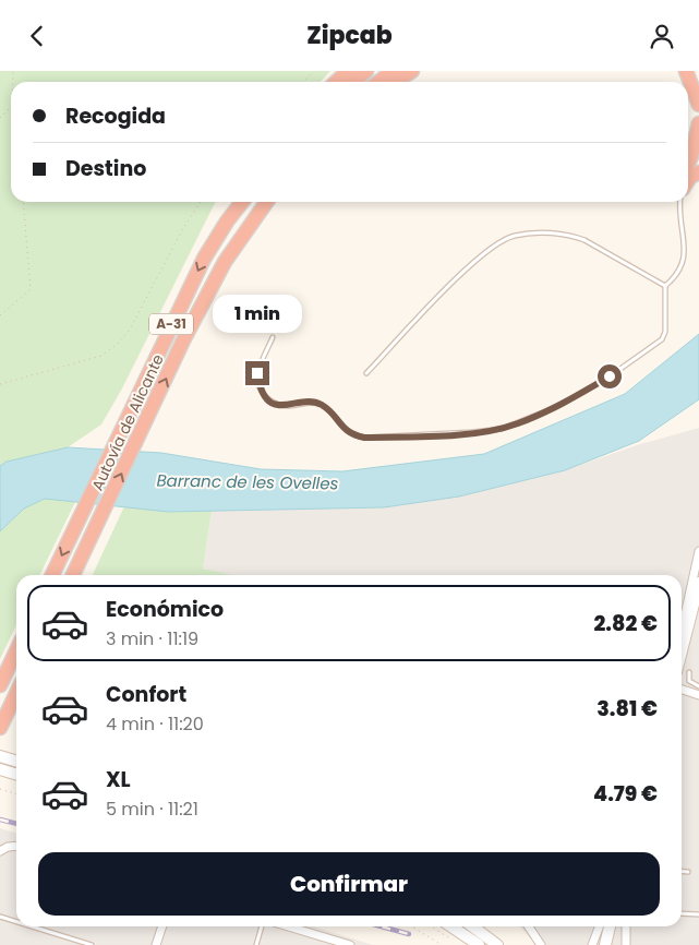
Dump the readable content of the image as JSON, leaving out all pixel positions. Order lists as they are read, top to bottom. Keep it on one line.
{"streets":{"highway":["A-31","Autovía de Alicante"]},"water":["Barranc de les Ovelles"],"page":{"header":"Zipcab","banner":["Recogida","Destino"],"bubble":"1 min","list":[{"name":"Económico","note":"3 min · 11:19","value":"2.82 €"},{"name":"Confort","note":"4 min · 11:20","value":"3.81 €"},{"name":"XL","note":"5 min · 11:21","value":"4.79 €"}],"buttons":"Confirmar"}}
